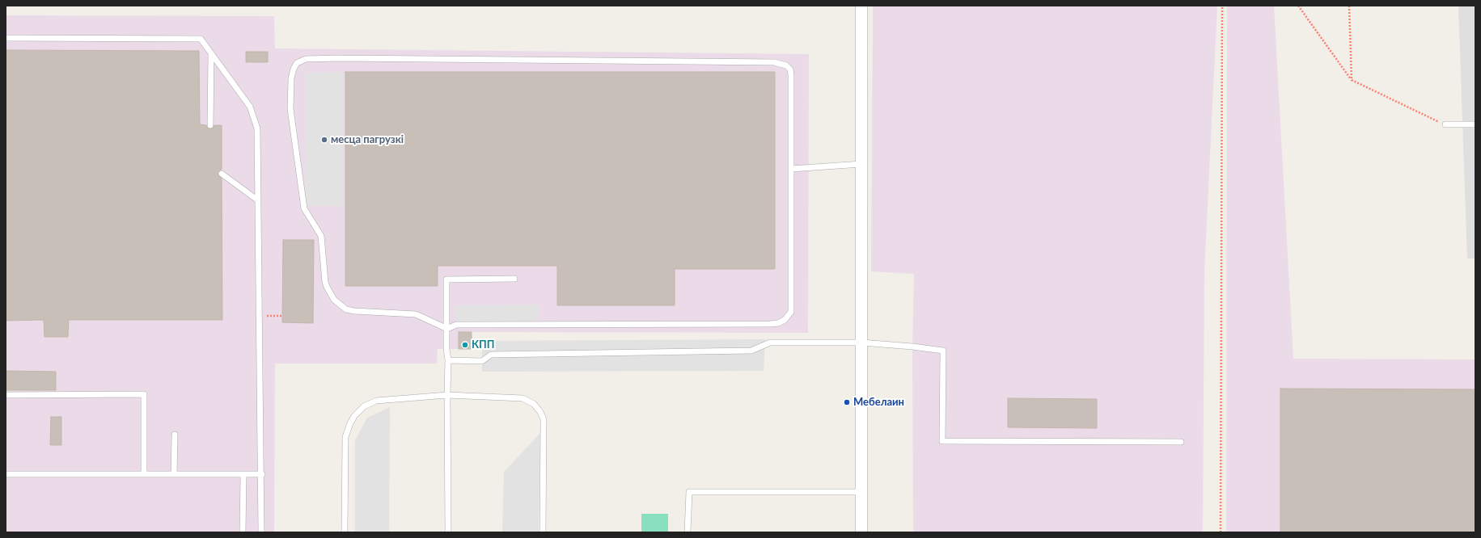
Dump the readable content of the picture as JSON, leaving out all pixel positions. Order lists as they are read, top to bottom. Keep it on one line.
{"places":["месца пагрузкі","КПП","Мебелаин"]}
